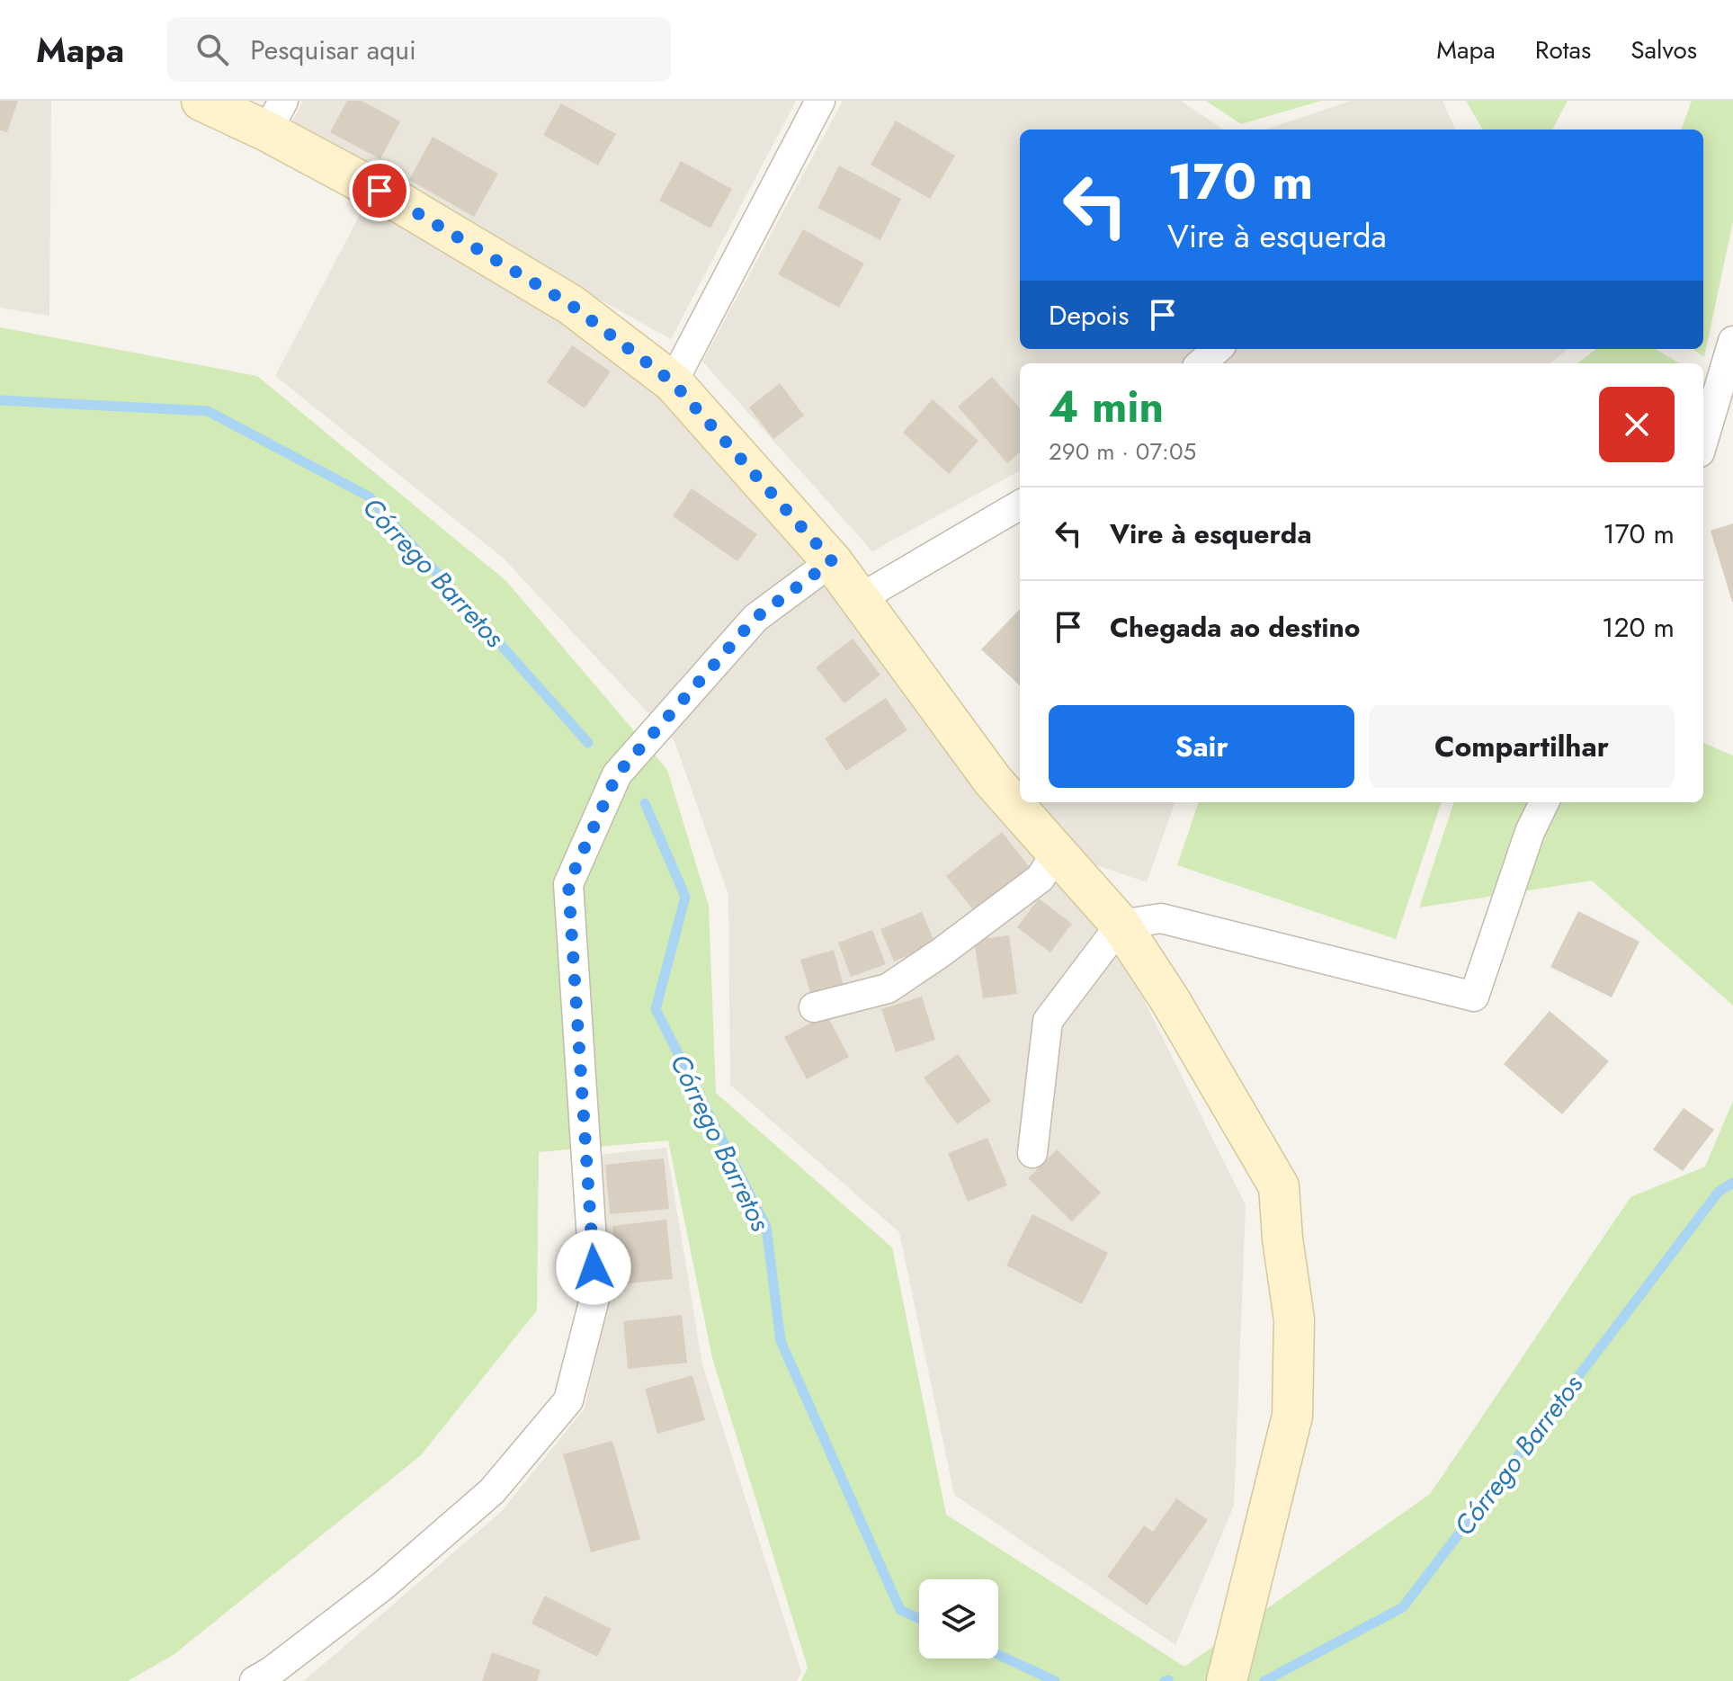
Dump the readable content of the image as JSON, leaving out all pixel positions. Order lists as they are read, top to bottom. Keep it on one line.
{"water":["Córrego Barretos"],"page":{"header":"Mapa","search":"Pesquisar aqui","nav":["Mapa","Rotas","Salvos"],"turn":["170 m","Vire à esquerda"],"then":"Depois","heading":["4 min","290 m · 07:05"],"list":[{"name":"Vire à esquerda","value":"170 m"},{"name":"Chegada ao destino","value":"120 m"}],"buttons":["Sair","Compartilhar"]}}
